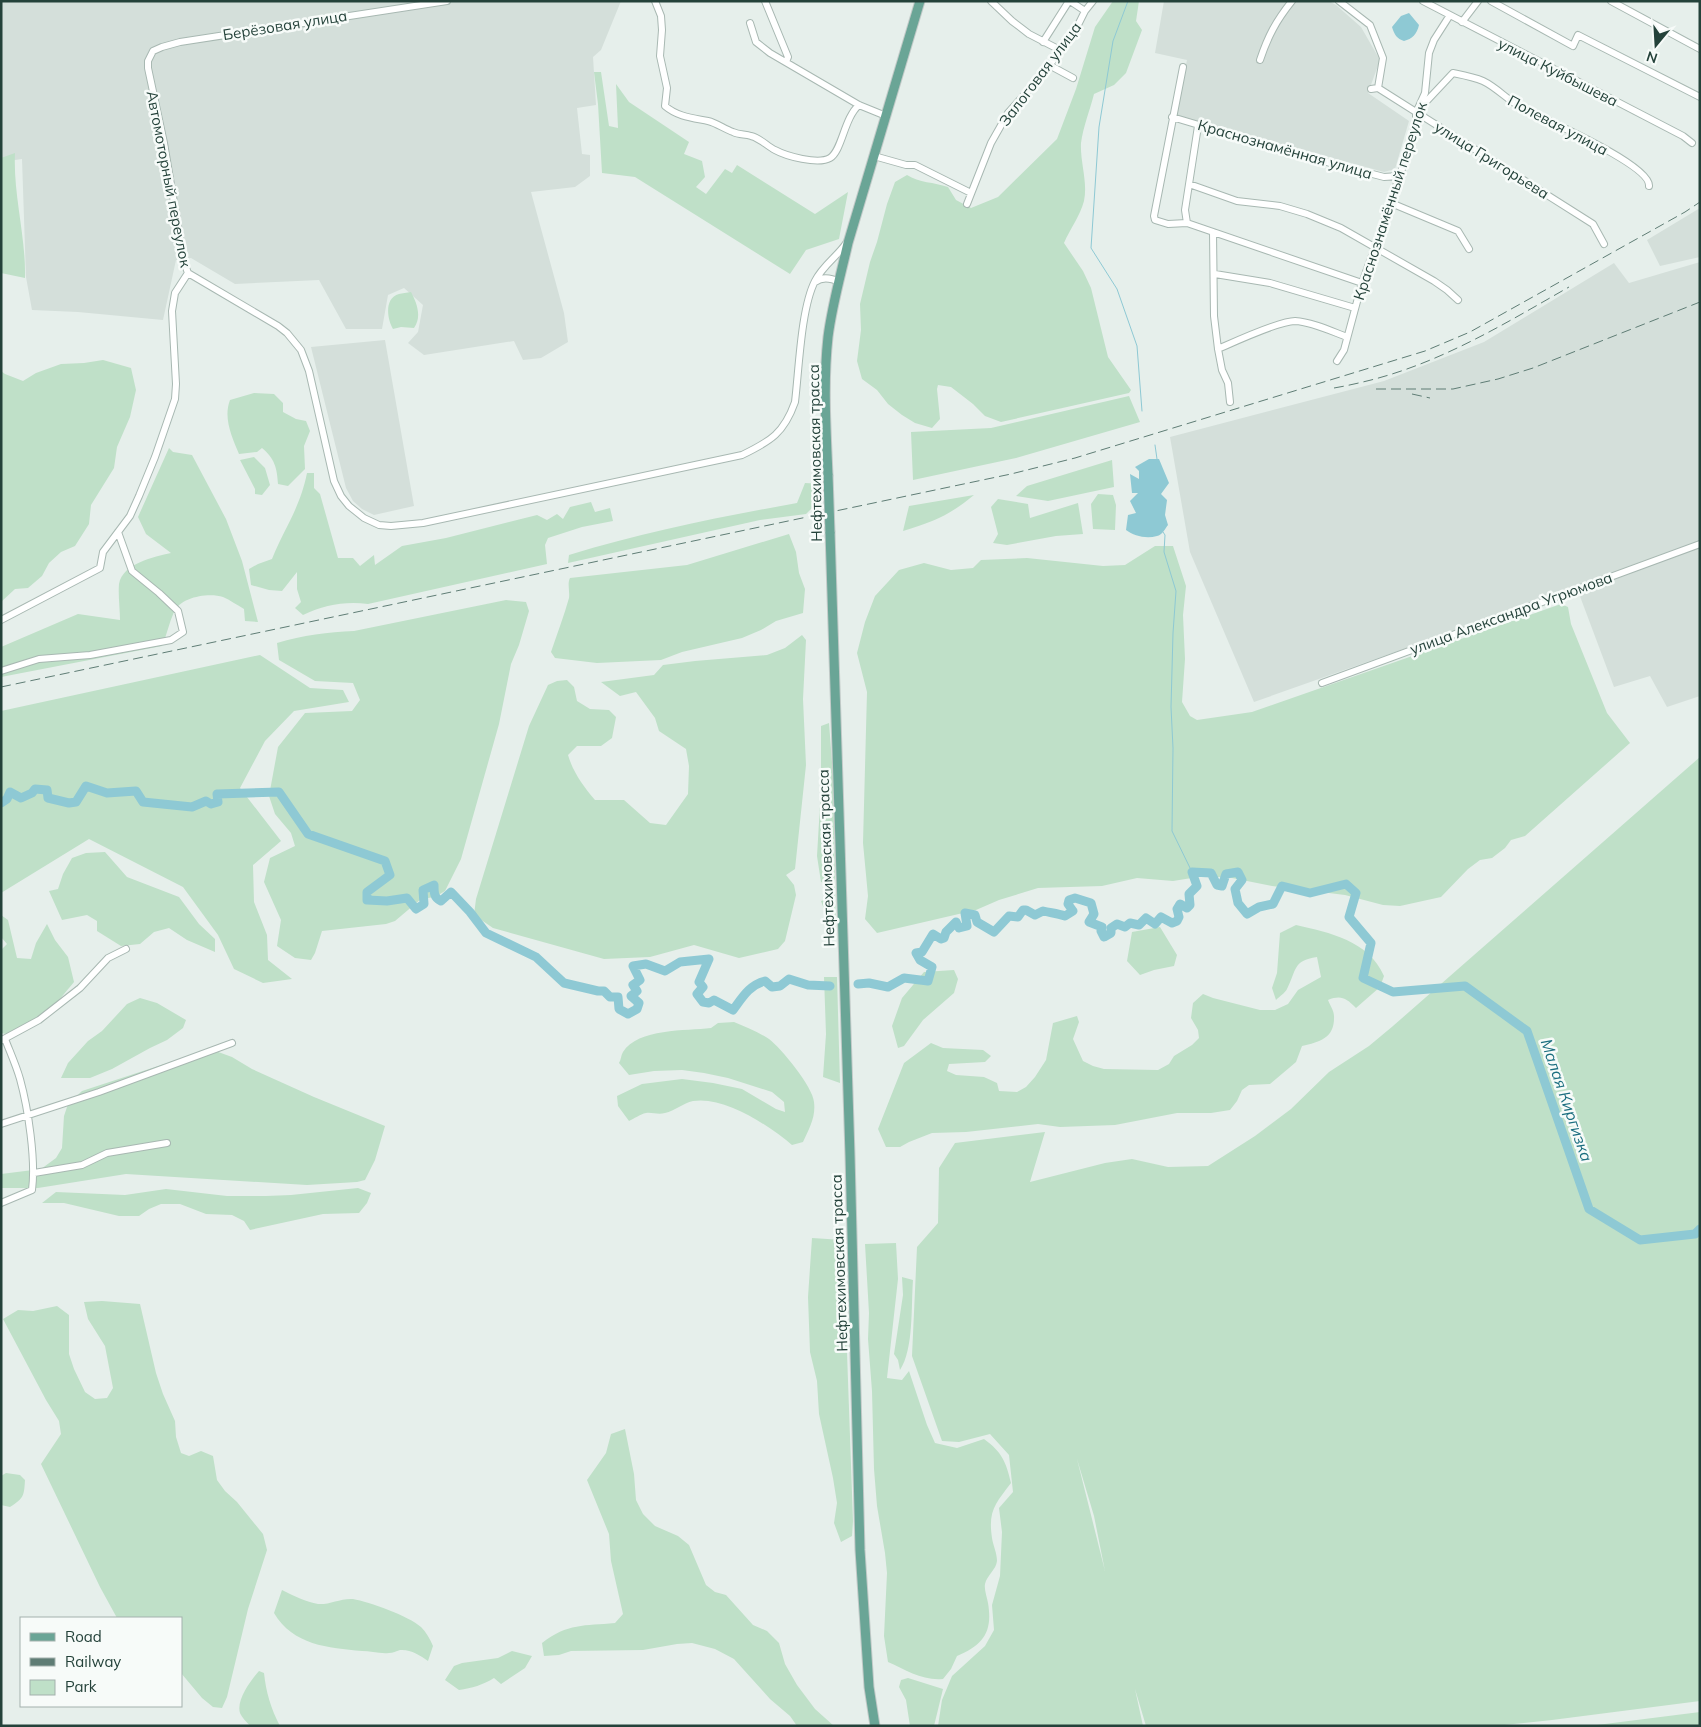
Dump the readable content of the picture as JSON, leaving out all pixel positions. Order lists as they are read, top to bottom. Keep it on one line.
{"streets":{"main road":["Нефтехимовская трасса"],"street":["Берёзовая улица","улица Куйбышева","Залоговая улица","Полевая улица","Краснознамённая улица","улица Григорьева","Автомоторный переулок","Краснознамённый переулок","улица Александра Угрюмова"]},"crossings":[["Берёзовая улица","Автомоторный переулок"],["улица Куйбышева","Краснознамённый переулок"],["Полевая улица","улица Григорьева"],["Полевая улица","Краснознамённый переулок"],["Краснознамённая улица","Краснознамённый переулок"],["улица Григорьева","Краснознамённый переулок"]],"water":["Малая Киргизка"],"legend":["Road","Railway","Park"],"north":"bottom"}
